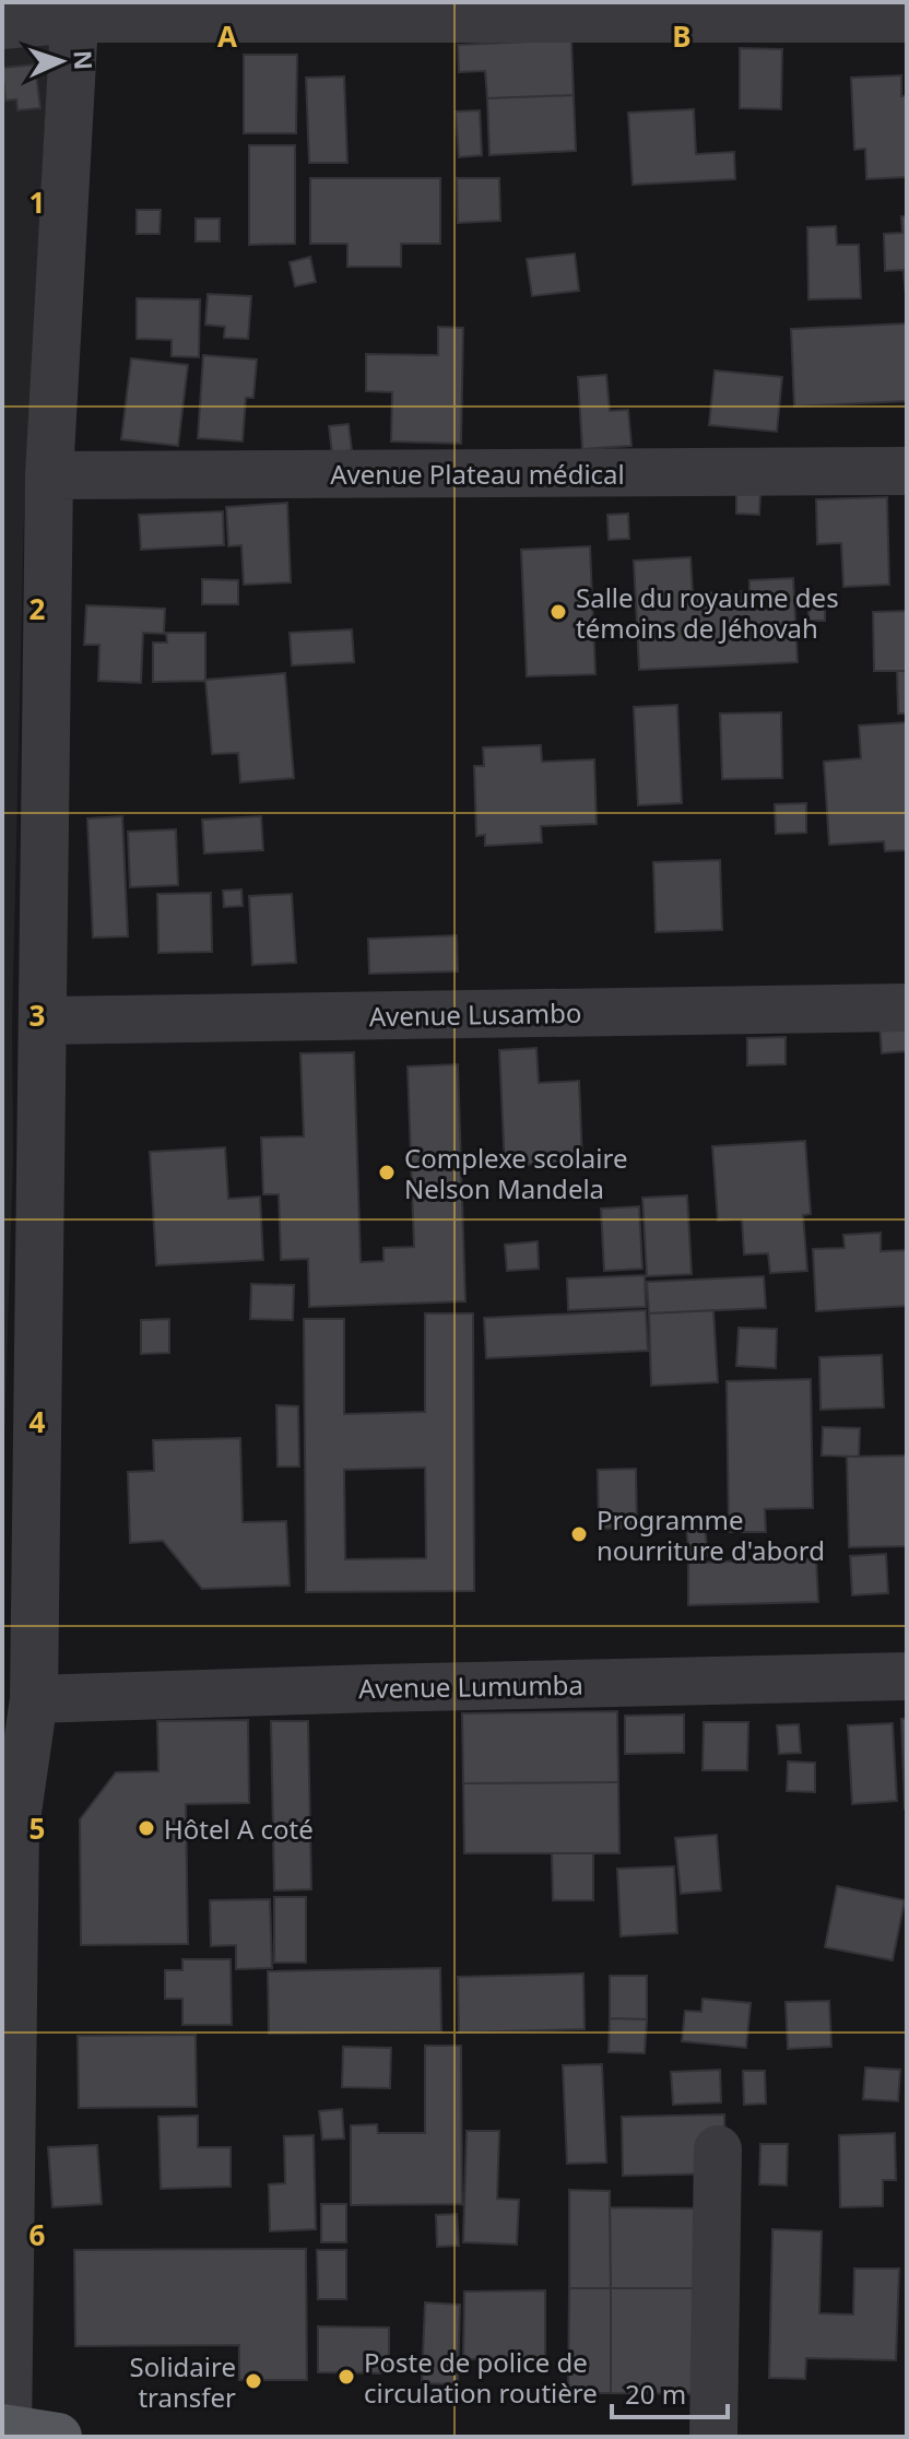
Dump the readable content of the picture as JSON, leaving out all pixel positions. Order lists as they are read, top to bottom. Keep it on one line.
{"streets":{"street":["Avenue Plateau médical","Avenue Lusambo","Avenue Lumumba"]},"places":["Salle du royaume des témoins de Jéhovah","Complexe scolaire Nelson Mandela","Programme nourriture d'abord","Hôtel A coté","Poste de police de circulation routière","Solidaire transfer"],"scale_bar":"20 m","north":"right","grid":{"columns":["A","B"],"rows":["1","2","3","4","5","6"]}}
